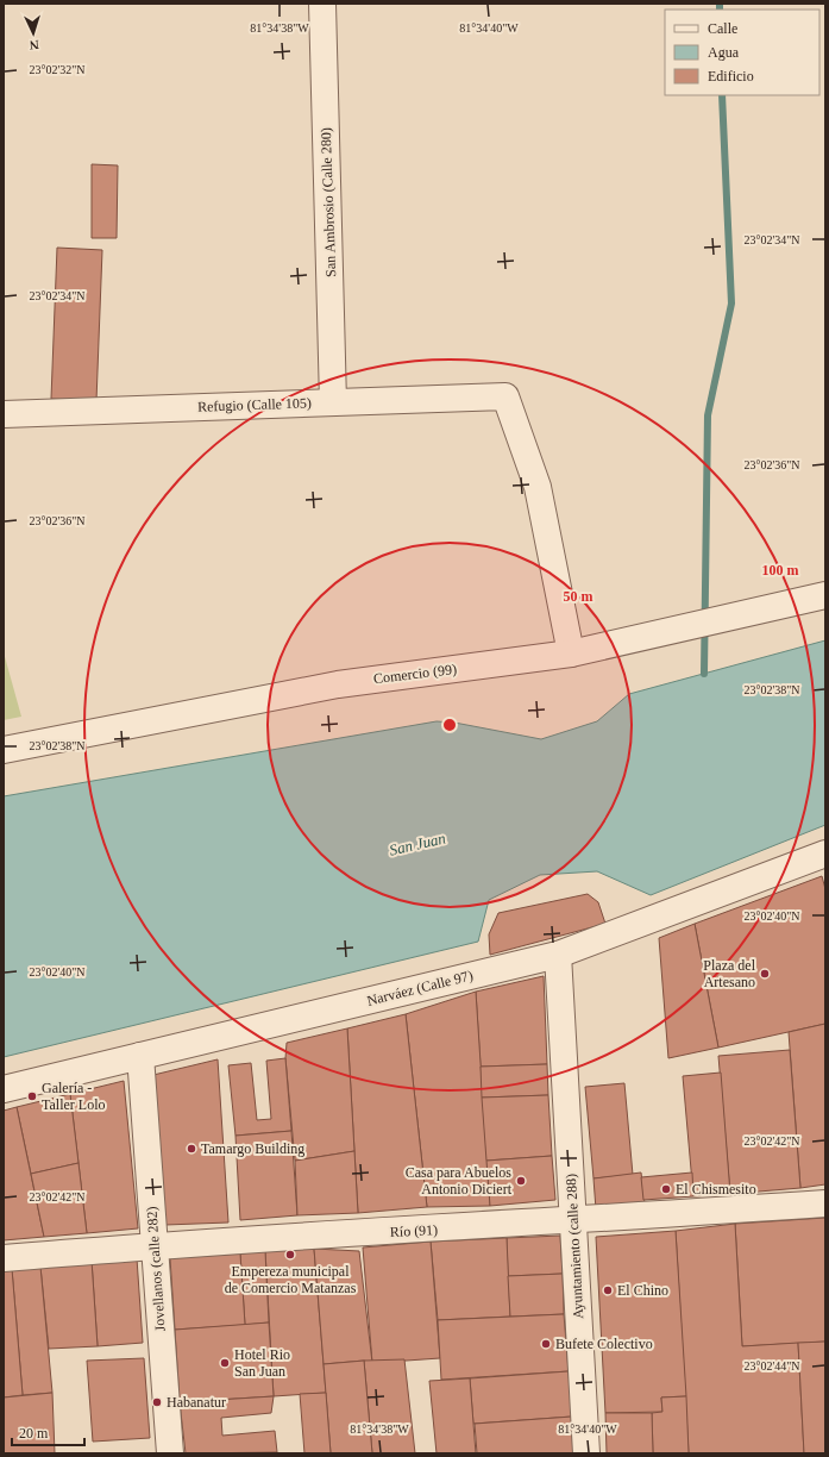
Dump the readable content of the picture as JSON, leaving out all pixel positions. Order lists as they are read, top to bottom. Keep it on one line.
{"streets":{"street":["San Ambrosio (Calle 280)","Refugio (Calle 105)","Comercio (99)","Narváez (Calle 97)","Río (91)","Ayuntamiento (calle 288)","Jovellanos (calle 282)"]},"crossings":[["San Ambrosio (Calle 280)","Refugio (Calle 105)"],["Refugio (Calle 105)","Comercio (99)"],["Narváez (Calle 97)","Ayuntamiento (calle 288)"],["Narváez (Calle 97)","Jovellanos (calle 282)"],["Río (91)","Ayuntamiento (calle 288)"],["Río (91)","Jovellanos (calle 282)"]],"water":["San Juan"],"places":["Plaza del Artesano","Galería - Taller Lolo","Tamargo Building","Casa para Abuelos Antonio Diciert","El Chismesito","Empereza municipal de Comercio Matanzas","El Chino","Bufete Colectivo","Hotel Rio San Juan","Habanatur"],"legend":["Calle","Agua","Edificio"],"scale_bar":"20 m","north":"bottom","coordinates":["81°34'38\"W","81°34'40\"W","23°02'32\"N","23°02'34\"N","23°02'36\"N","23°02'38\"N","23°02'40\"N","23°02'42\"N","23°02'44\"N"],"rings":["100 m","50 m"]}
